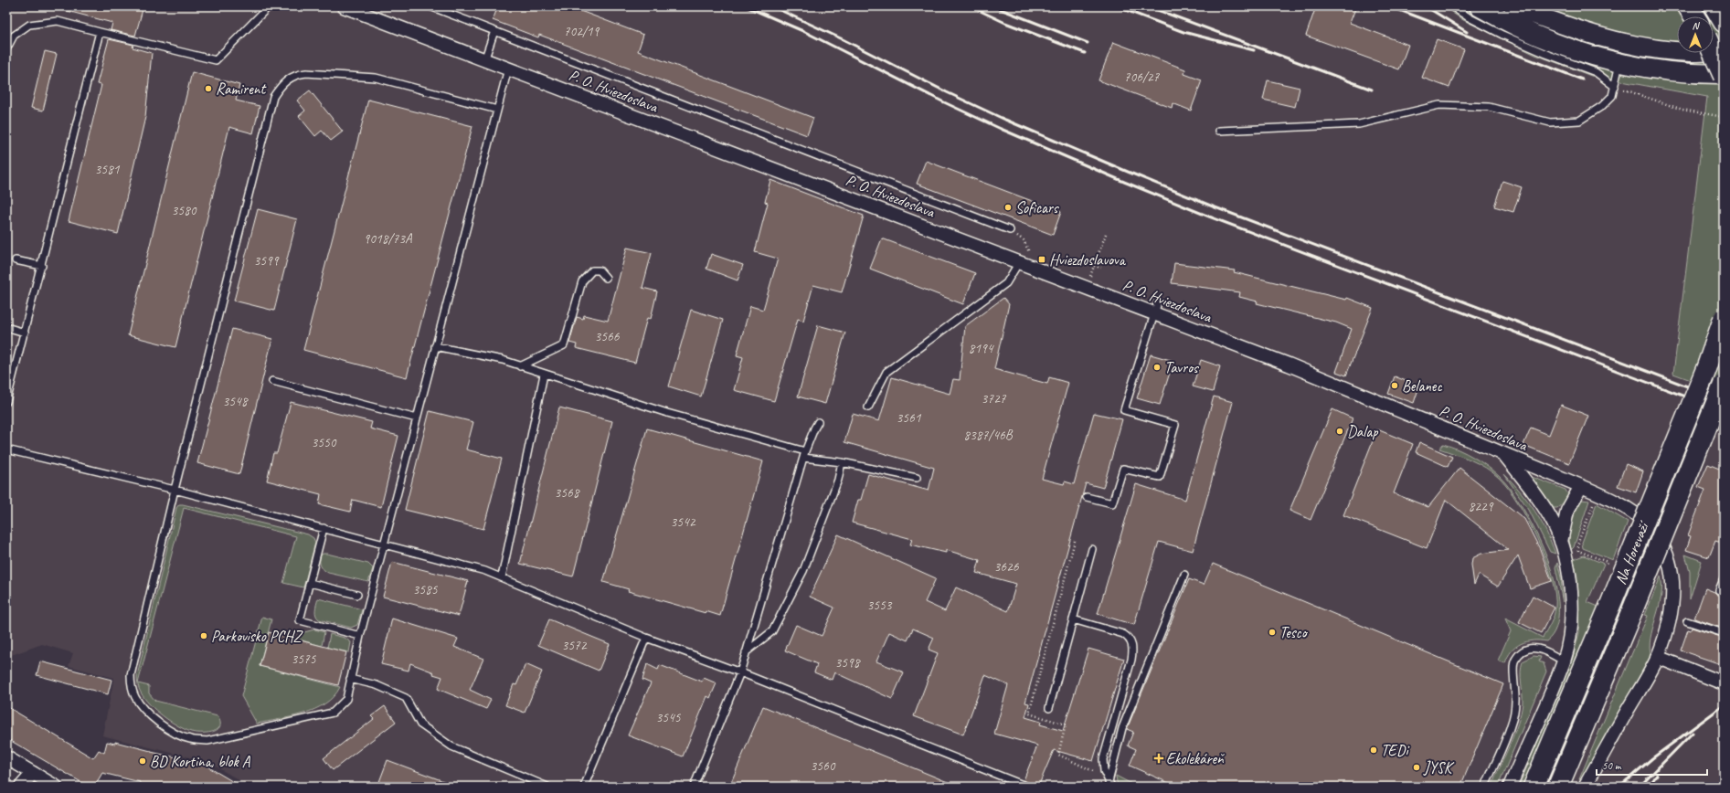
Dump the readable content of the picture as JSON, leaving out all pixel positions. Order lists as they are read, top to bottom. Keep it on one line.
{"streets":{"main road":["Na Horevaží"],"street":["P. O. Hviezdoslava"]},"places":{"other":["Ramirent","Soficars","Tavros","Belanec","Dalap","Tesco","Parkovisko PCHZ","TEDi","BD Kortina, blok A","JYSK"],"transit":["Hviezdoslavova"],"health":["Ekolekáreň"]},"house_numbers":["702/19","706/27","3581","3580","9018/73A","3599","3566","8194","3727","3548","3561","8387/46B","3550","3568","8229","3542","3626","3585","3553","3572","3575","3598","3545","3560"],"scale_bar":"50 m","north":"top"}
